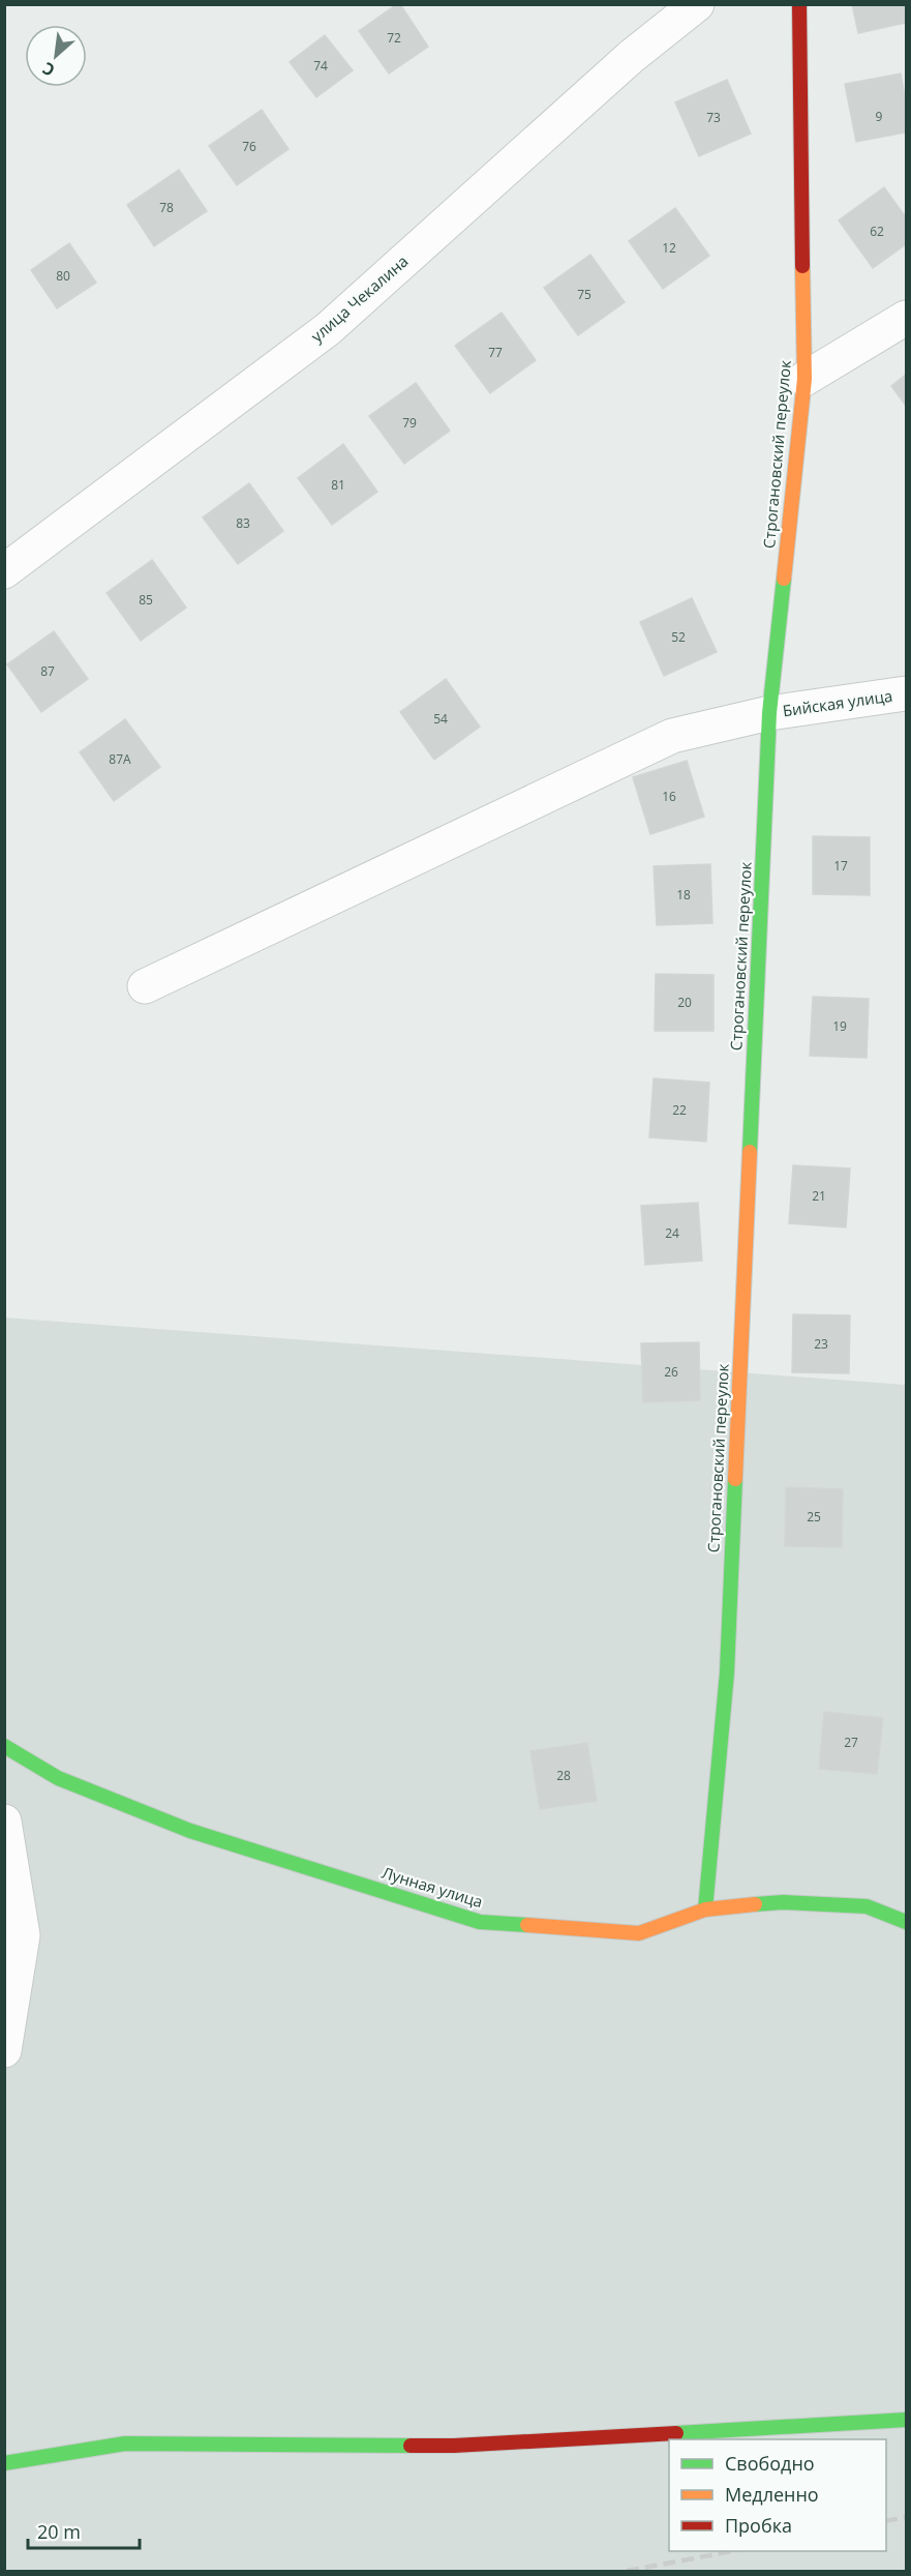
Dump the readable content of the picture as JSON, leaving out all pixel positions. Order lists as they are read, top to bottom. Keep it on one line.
{"streets":{"street":["улица Чекалина","Строгановский переулок","Бийская улица","Лунная улица"]},"crossings":[["Строгановский переулок","Бийская улица"],["Строгановский переулок","Лунная улица"]],"house_numbers":["72","74","9","73","76","78","62","12","80","75","77","79","81","83","85","52","87","54","87А","16","17","18","20","19","22","21","24","23","26","25","27","28"],"legend":["Свободно","Медленно","Пробка"],"scale_bar":"20 m","north":"bottom left"}
